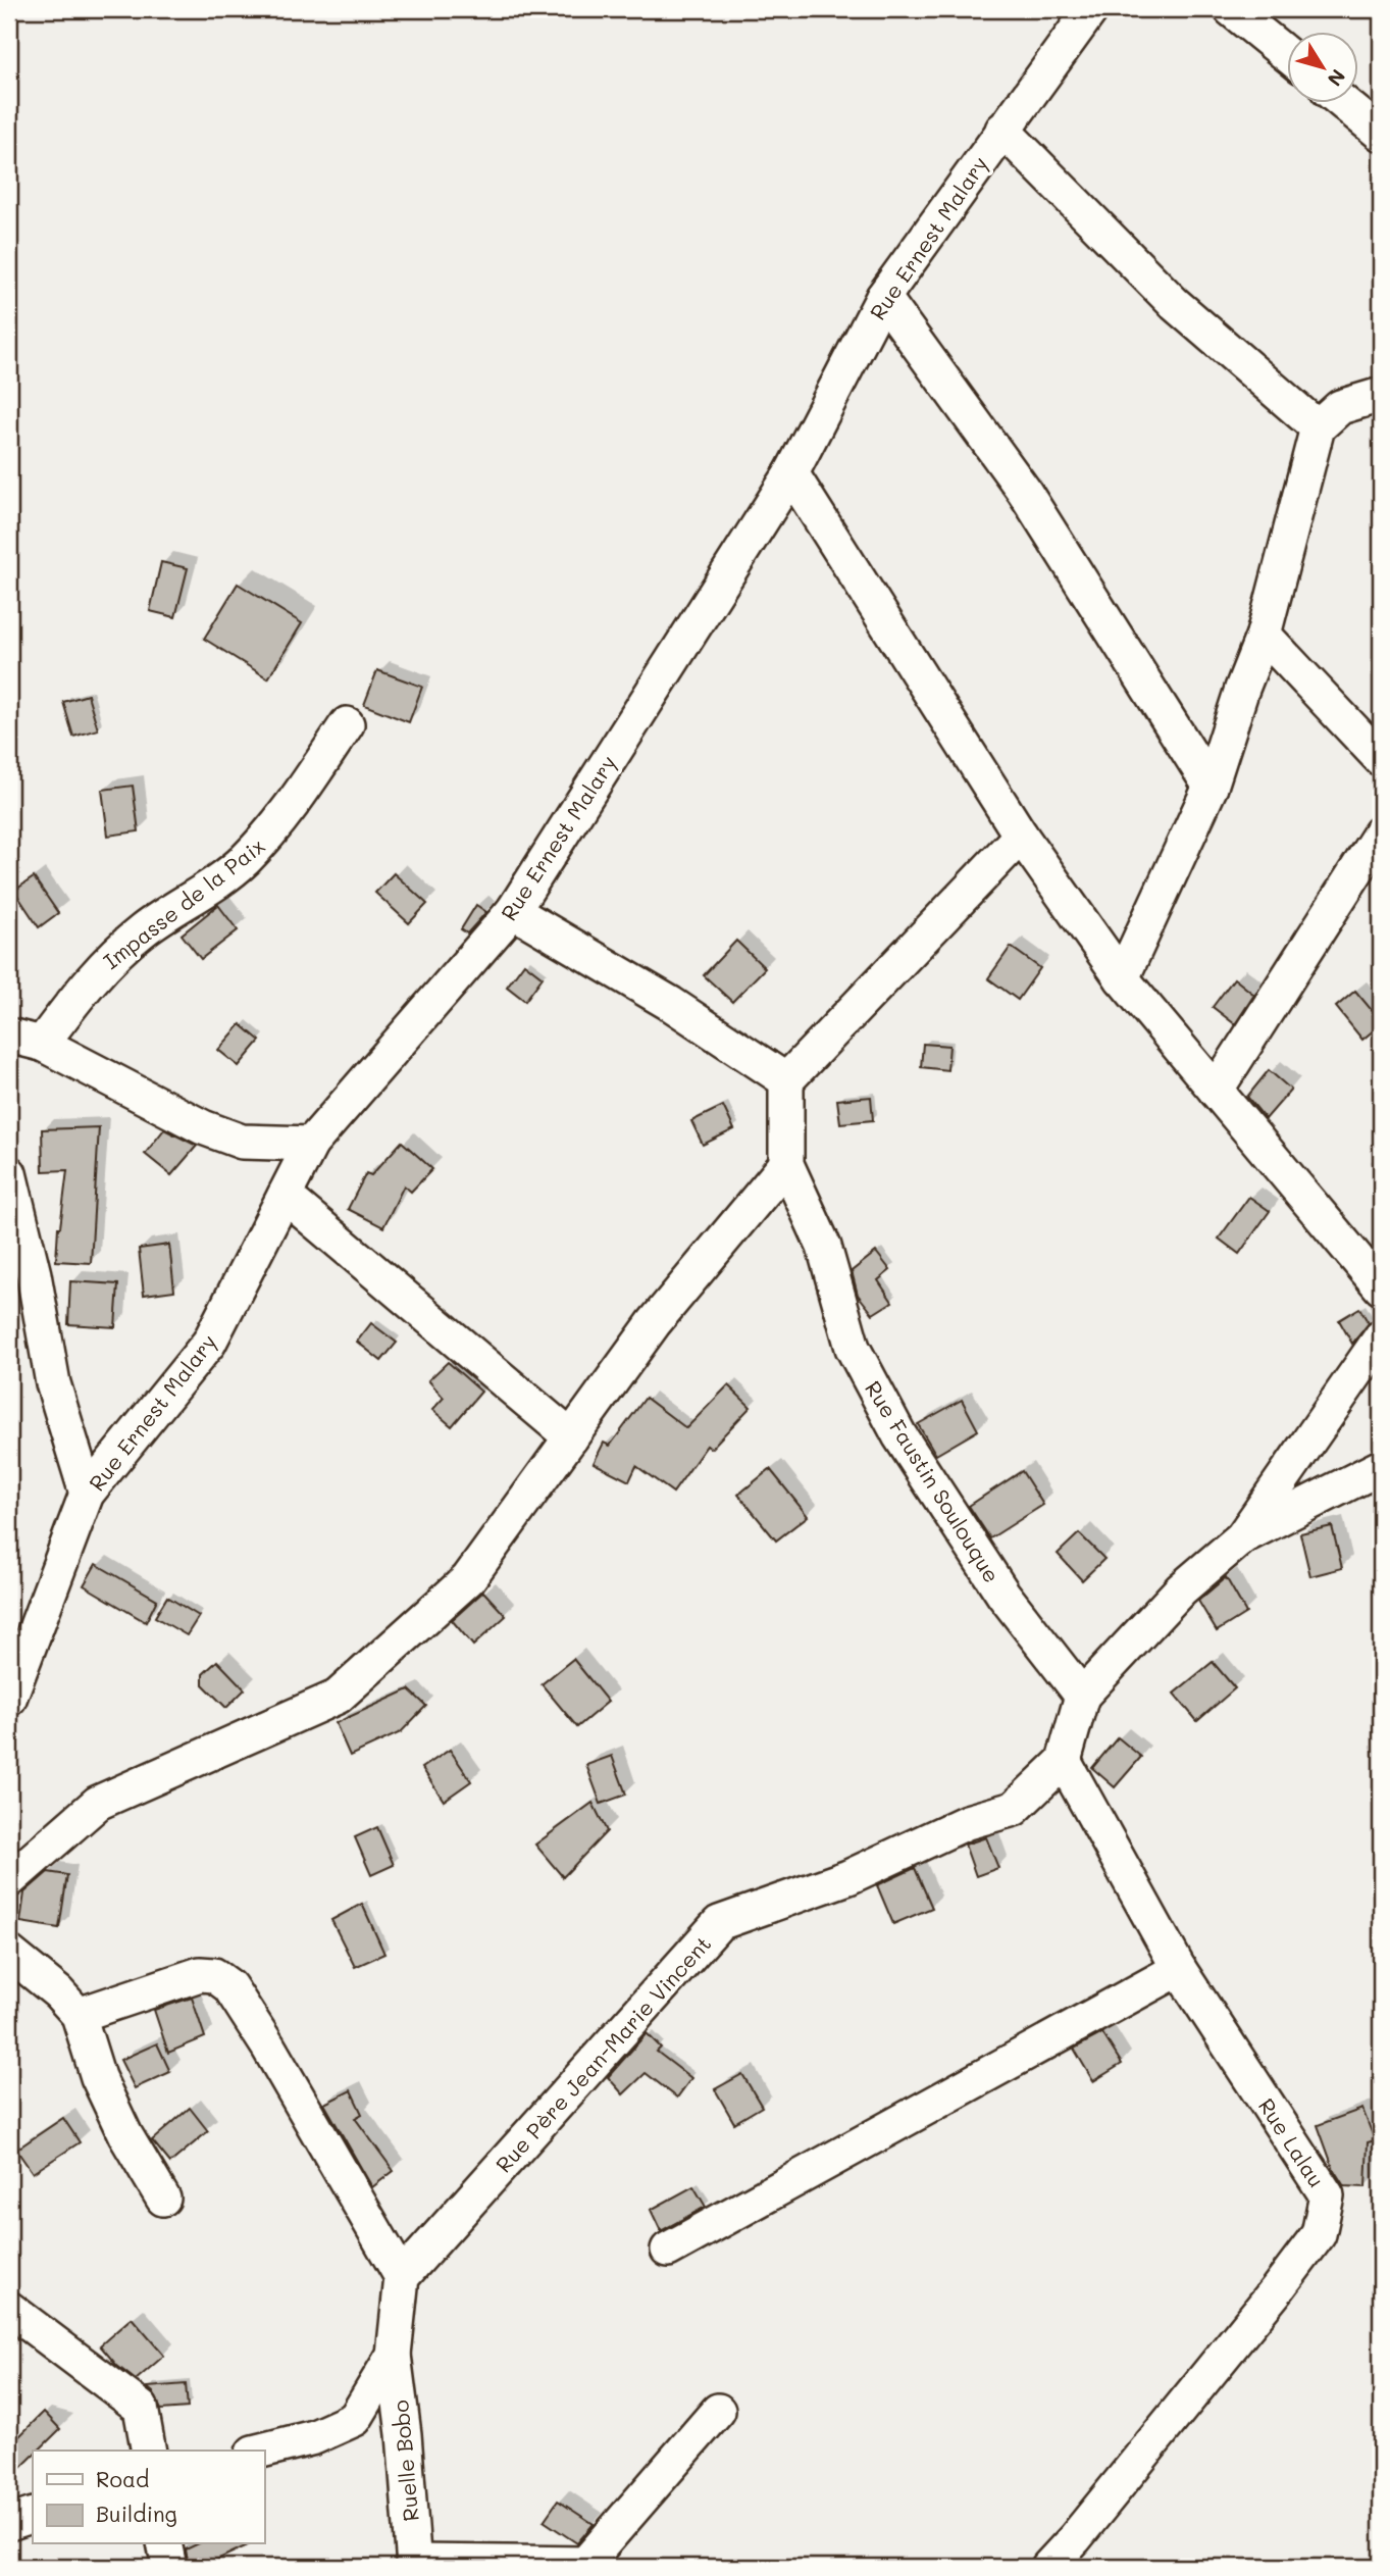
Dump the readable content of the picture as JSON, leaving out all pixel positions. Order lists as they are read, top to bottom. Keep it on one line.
{"streets":{"street":["Rue Ernest Malary","Impasse de la Paix","Rue Faustin Soulouque","Rue Père Jean-Marie Vincent","Rue Lalau","Ruelle Bobo"]},"crossings":[["Rue Père Jean-Marie Vincent","Rue Lalau"]],"legend":["Road","Building"],"north":"bottom right"}
